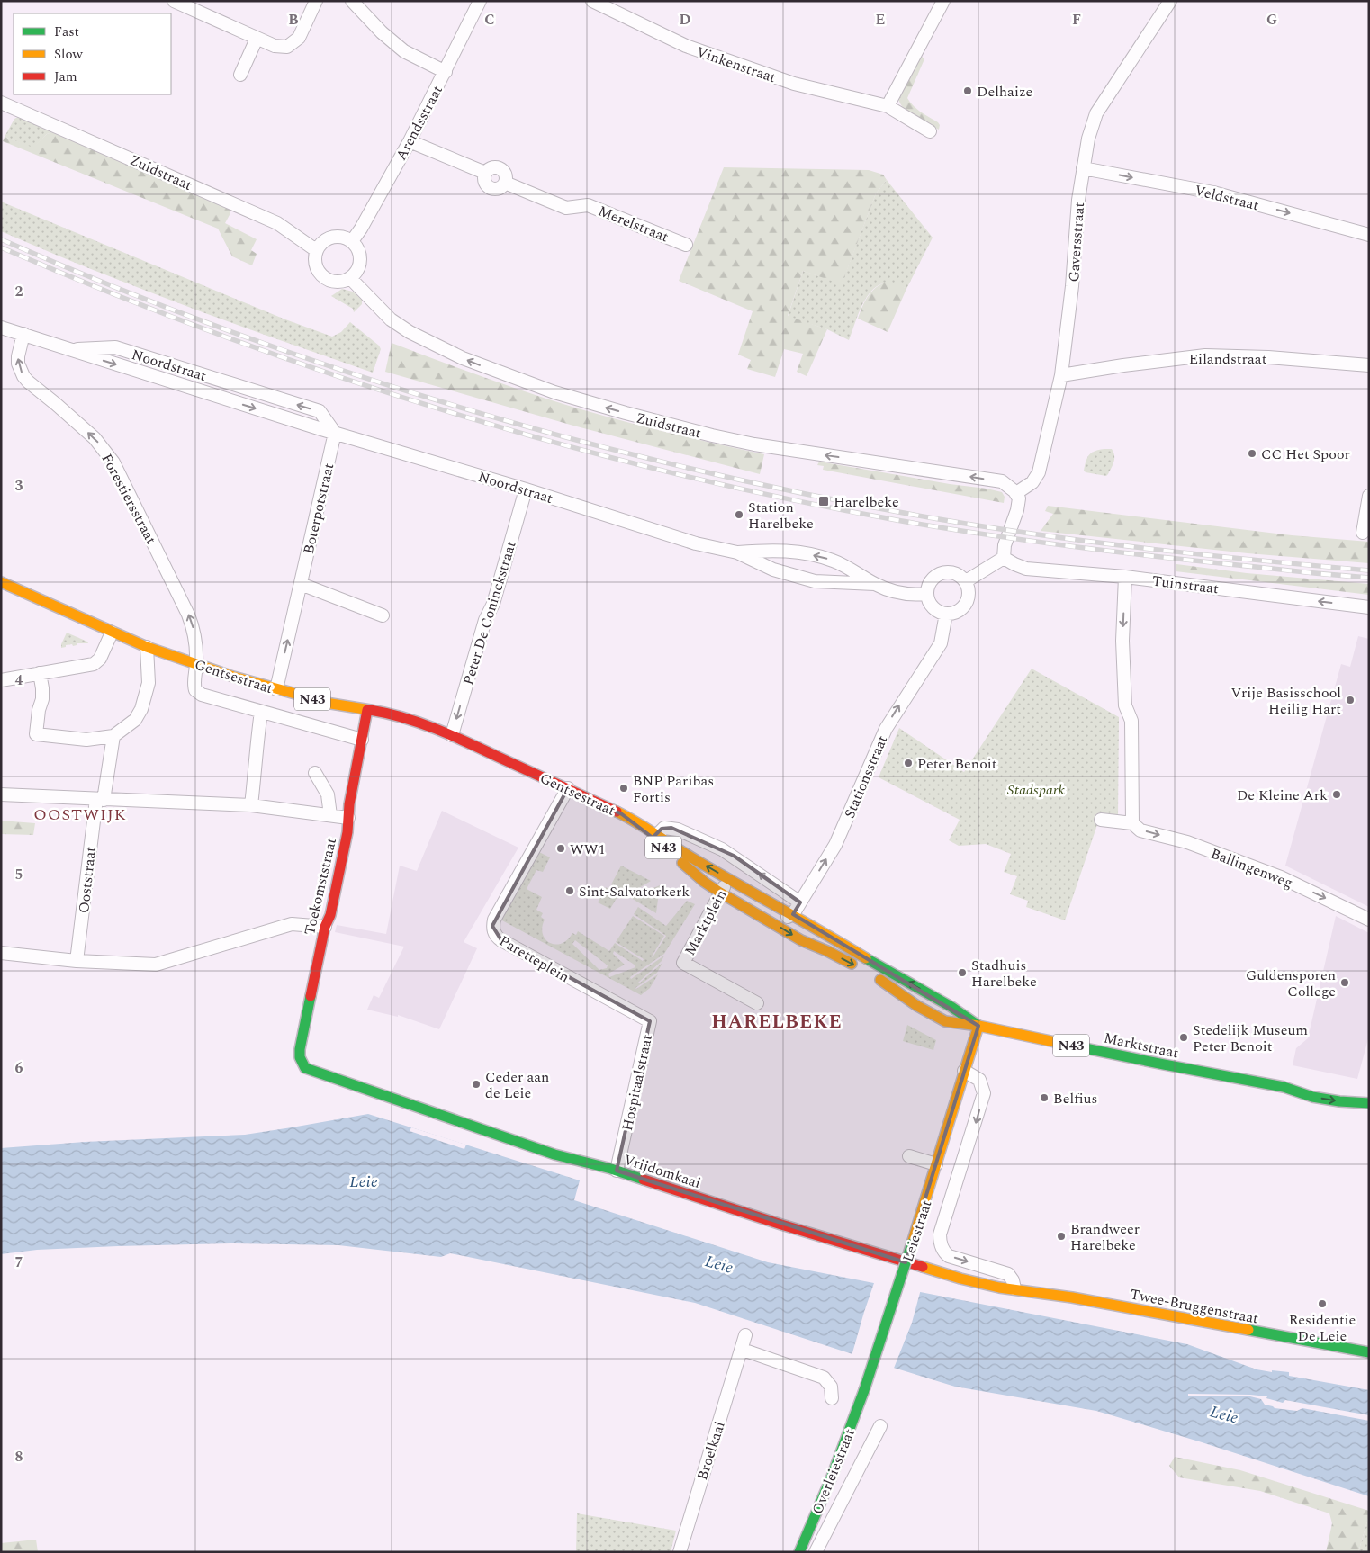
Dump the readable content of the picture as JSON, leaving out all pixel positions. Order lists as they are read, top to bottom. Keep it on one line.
{"streets":{"main road":["Gentsestraat","N43","Toekomststraat","Marktstraat","Vrijdomkaai","Leiestraat","Twee-Bruggenstraat","Overleiestraat"],"street":["Vinkenstraat","Arendsstraat","Zuidstraat","Veldstraat","Merelstraat","Gaversstraat","Eilandstraat","Noordstraat","Forestiersstraat","Boterpotstraat","Tuinstraat","Peter De Coninckstraat","Stationsstraat","Ballingenweg","Ooststraat","Marktplein","Paretteplein","Hospitaalstraat","Broelkaai"]},"crossings":[["Arendsstraat","Zuidstraat"],["Arendsstraat","Merelstraat"],["Zuidstraat","Gaversstraat"],["Veldstraat","Gaversstraat"],["Gaversstraat","Eilandstraat"],["Noordstraat","Forestiersstraat"],["Noordstraat","Boterpotstraat"],["Noordstraat","Peter De Coninckstraat"],["Forestiersstraat","Gentsestraat"],["Boterpotstraat","Gentsestraat"],["Peter De Coninckstraat","Gentsestraat"],["Gentsestraat","Stationsstraat"],["Gentsestraat","Toekomststraat"],["Gentsestraat","Marktplein"],["Gentsestraat","Paretteplein"],["Gentsestraat","Marktstraat"],["Stationsstraat","Marktstraat"],["Toekomststraat","Vrijdomkaai"],["Paretteplein","Hospitaalstraat"],["Marktstraat","Leiestraat"],["Hospitaalstraat","Vrijdomkaai"],["Vrijdomkaai","Leiestraat"],["Vrijdomkaai","Twee-Bruggenstraat"],["Leiestraat","Twee-Bruggenstraat"],["Leiestraat","Overleiestraat"]],"one_way":["Zuidstraat","Veldstraat","Forestiersstraat","Boterpotstraat","Tuinstraat","Peter De Coninckstraat","Stationsstraat","Ballingenweg"],"districts":["OOSTWIJK","HARELBEKE"],"water":["Leie"],"parks":["Stadspark"],"places":{"other":["Delhaize","CC Het Spoor","Station Harelbeke","Vrije Basisschool Heilig Hart","Peter Benoit","BNP Paribas Fortis","De Kleine Ark","WW1","Sint-Salvatorkerk","Stadhuis Harelbeke","Guldensporen College","Stedelijk Museum Peter Benoit","Ceder aan de Leie","Belfius","Brandweer Harelbeke","Residentie De Leie"],"transit":["Harelbeke"]},"legend":["Fast","Slow","Jam"],"grid":{"columns":["B","C","D","E","F","G"],"rows":["2","3","4","5","6","7","8"]}}
